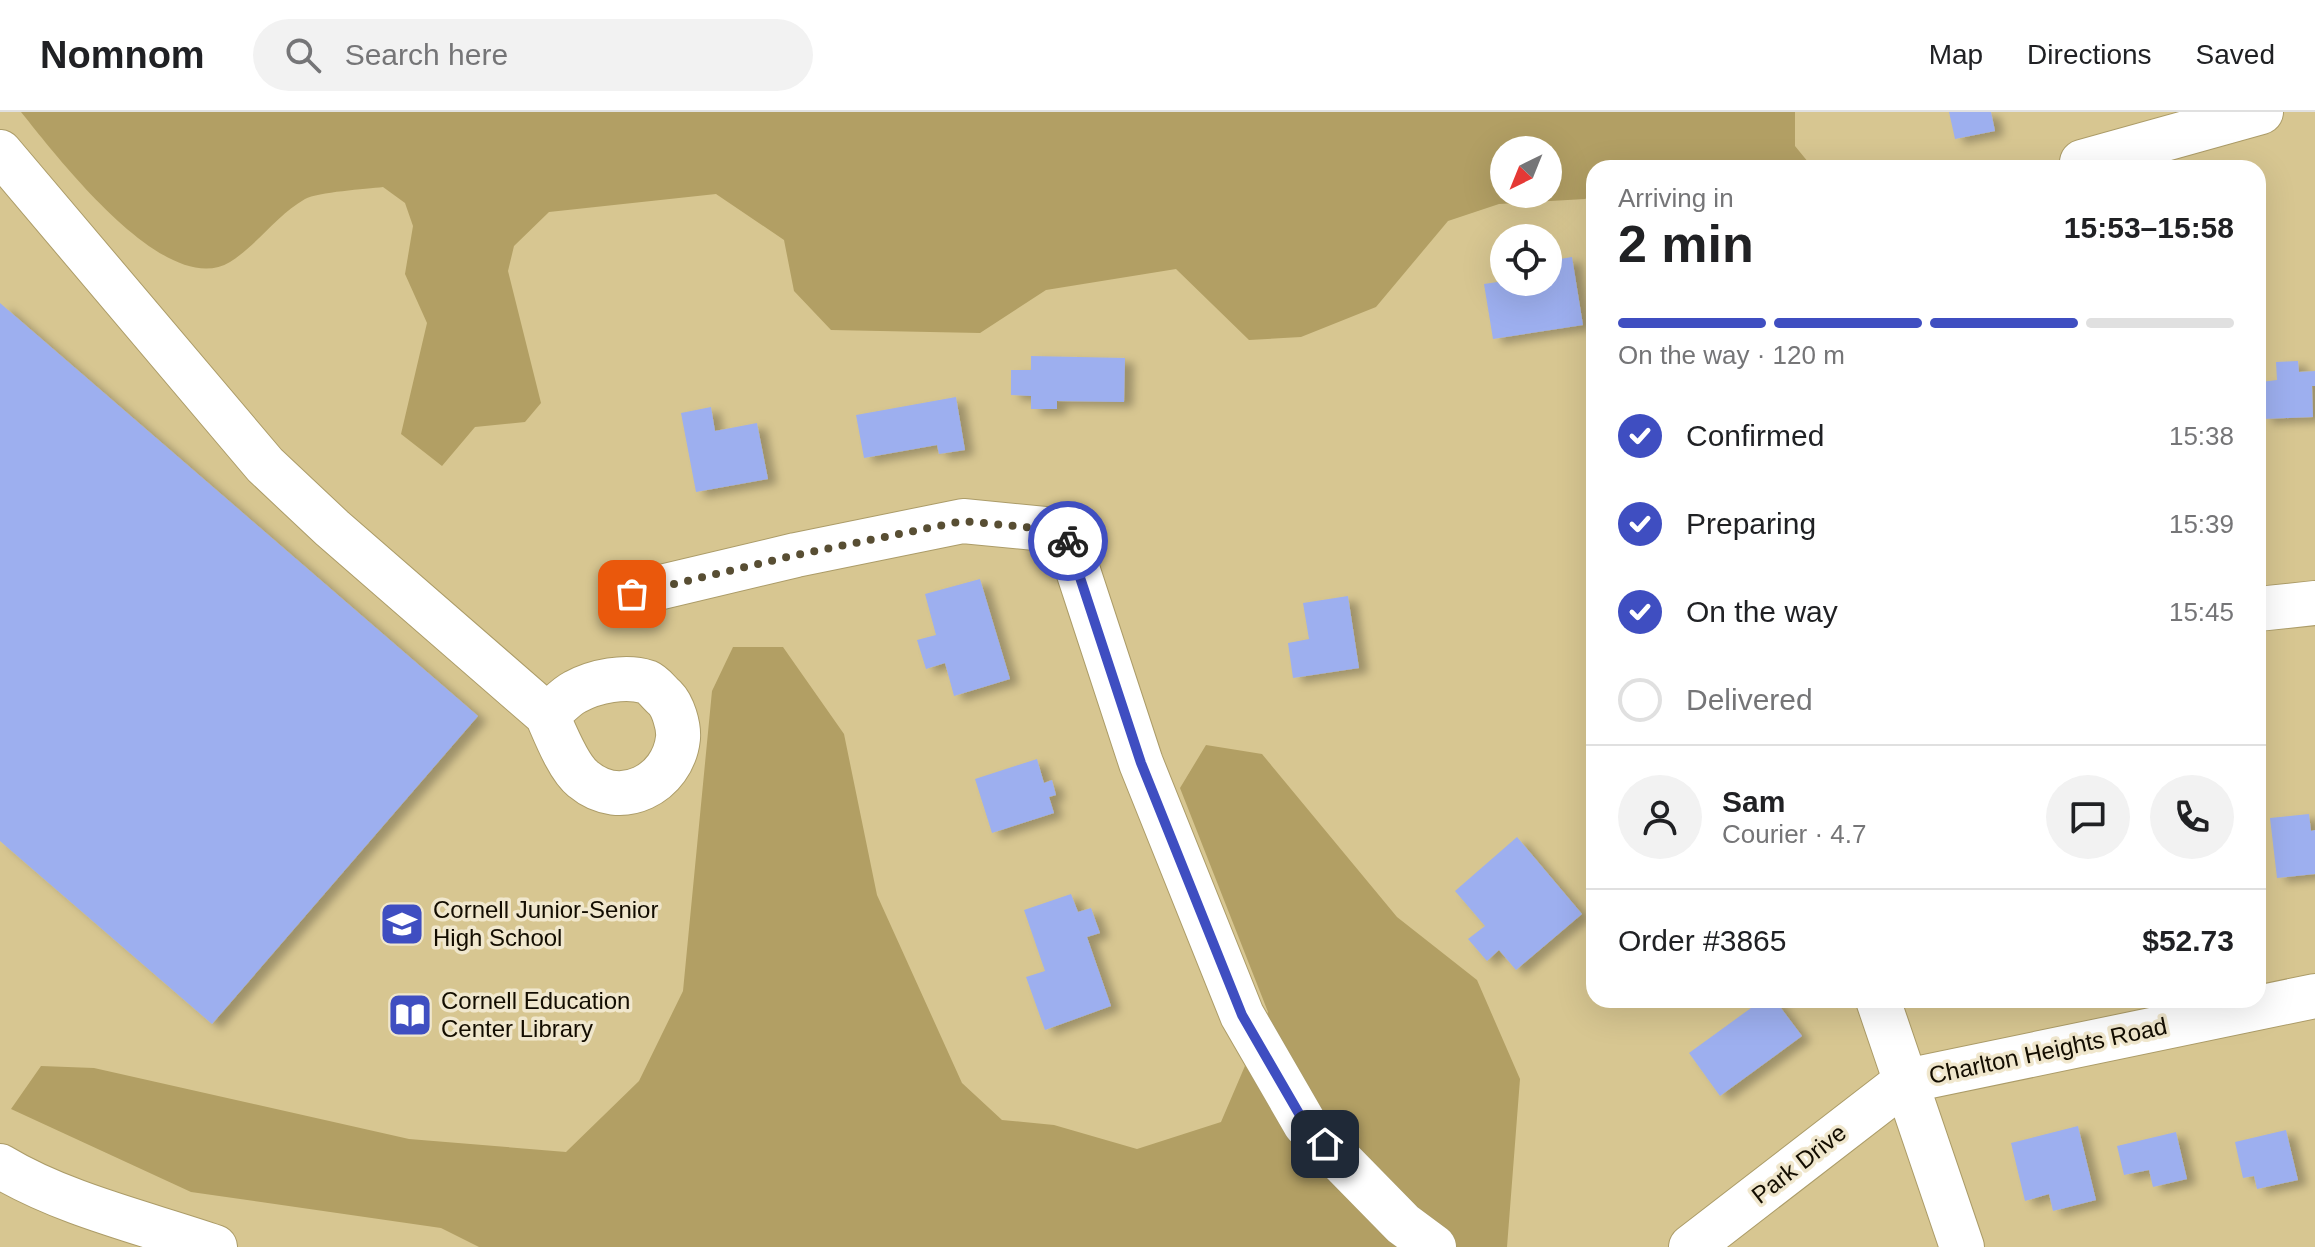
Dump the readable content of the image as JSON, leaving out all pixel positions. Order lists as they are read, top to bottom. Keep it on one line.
{"streets":{"street":["Charlton Heights Road","Park Drive"]},"crossings":[["Charlton Heights Road","Park Drive"]],"places":{"school or university":["Cornell Junior-Senior High School"],"library":["Cornell Education Center Library"]},"north":"bottom left","page":{"header":"Nomnom","search":"Search here","nav":["Map","Directions","Saved"],"heading":["2 min","Arriving in","15:53–15:58"],"panel":["Sam","Courier · 4.7","Order #3865","$52.73"],"bar":"On the way · 120 m","list":[["Confirmed","15:38"],["Preparing","15:39"],["On the way","15:45"],"Delivered"]}}
